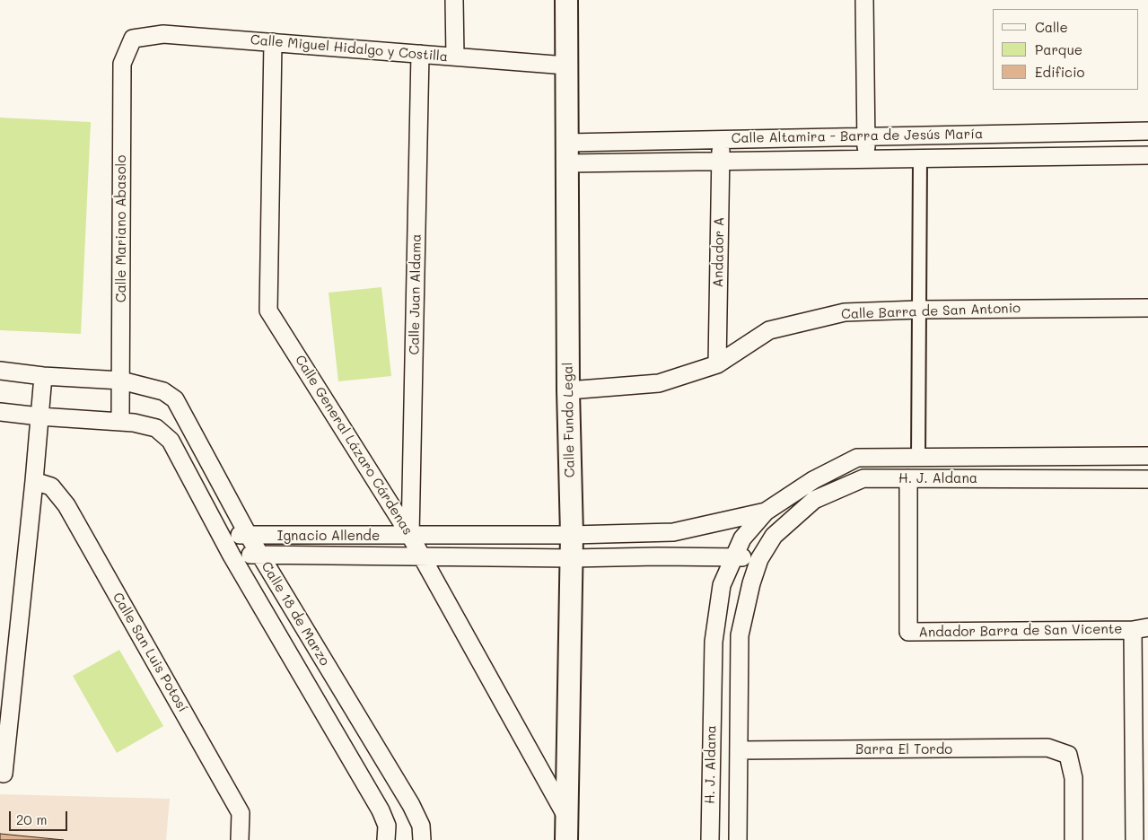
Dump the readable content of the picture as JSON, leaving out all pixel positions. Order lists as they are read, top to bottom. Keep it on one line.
{"streets":{"street":["Calle Miguel Hidalgo y Costilla","Calle Altamira - Barra de Jesús María","Calle Mariano Abasolo","Andador A","Calle Juan Aldama","Calle Barra de San Antonio","Calle Fundo Legal","Calle General Lázaro Cárdenas","H. J. Aldana","Ignacio Allende","Calle 18 de Marzo","Andador Barra de San Vicente","Calle San Luis Potosí","Barra El Tordo"]},"crossings":[["Calle Miguel Hidalgo y Costilla","Calle Mariano Abasolo"],["Calle Miguel Hidalgo y Costilla","Calle Juan Aldama"],["Calle Miguel Hidalgo y Costilla","Calle Fundo Legal"],["Calle Miguel Hidalgo y Costilla","Calle General Lázaro Cárdenas"],["Calle Altamira - Barra de Jesús María","Andador A"],["Calle Altamira - Barra de Jesús María","Calle Fundo Legal"],["Calle Mariano Abasolo","Calle 18 de Marzo"],["Andador A","Calle Barra de San Antonio"],["Calle Juan Aldama","Calle General Lázaro Cárdenas"],["Calle Juan Aldama","Ignacio Allende"],["Calle Barra de San Antonio","Calle Fundo Legal"],["Calle Fundo Legal","Calle General Lázaro Cárdenas"],["Calle Fundo Legal","H. J. Aldana"],["Calle Fundo Legal","Ignacio Allende"],["Calle General Lázaro Cárdenas","Ignacio Allende"],["H. J. Aldana","Ignacio Allende"],["H. J. Aldana","Andador Barra de San Vicente"],["H. J. Aldana","Barra El Tordo"],["Ignacio Allende","Calle 18 de Marzo"]],"legend":["Calle","Parque","Edificio"],"scale_bar":"20 m"}
